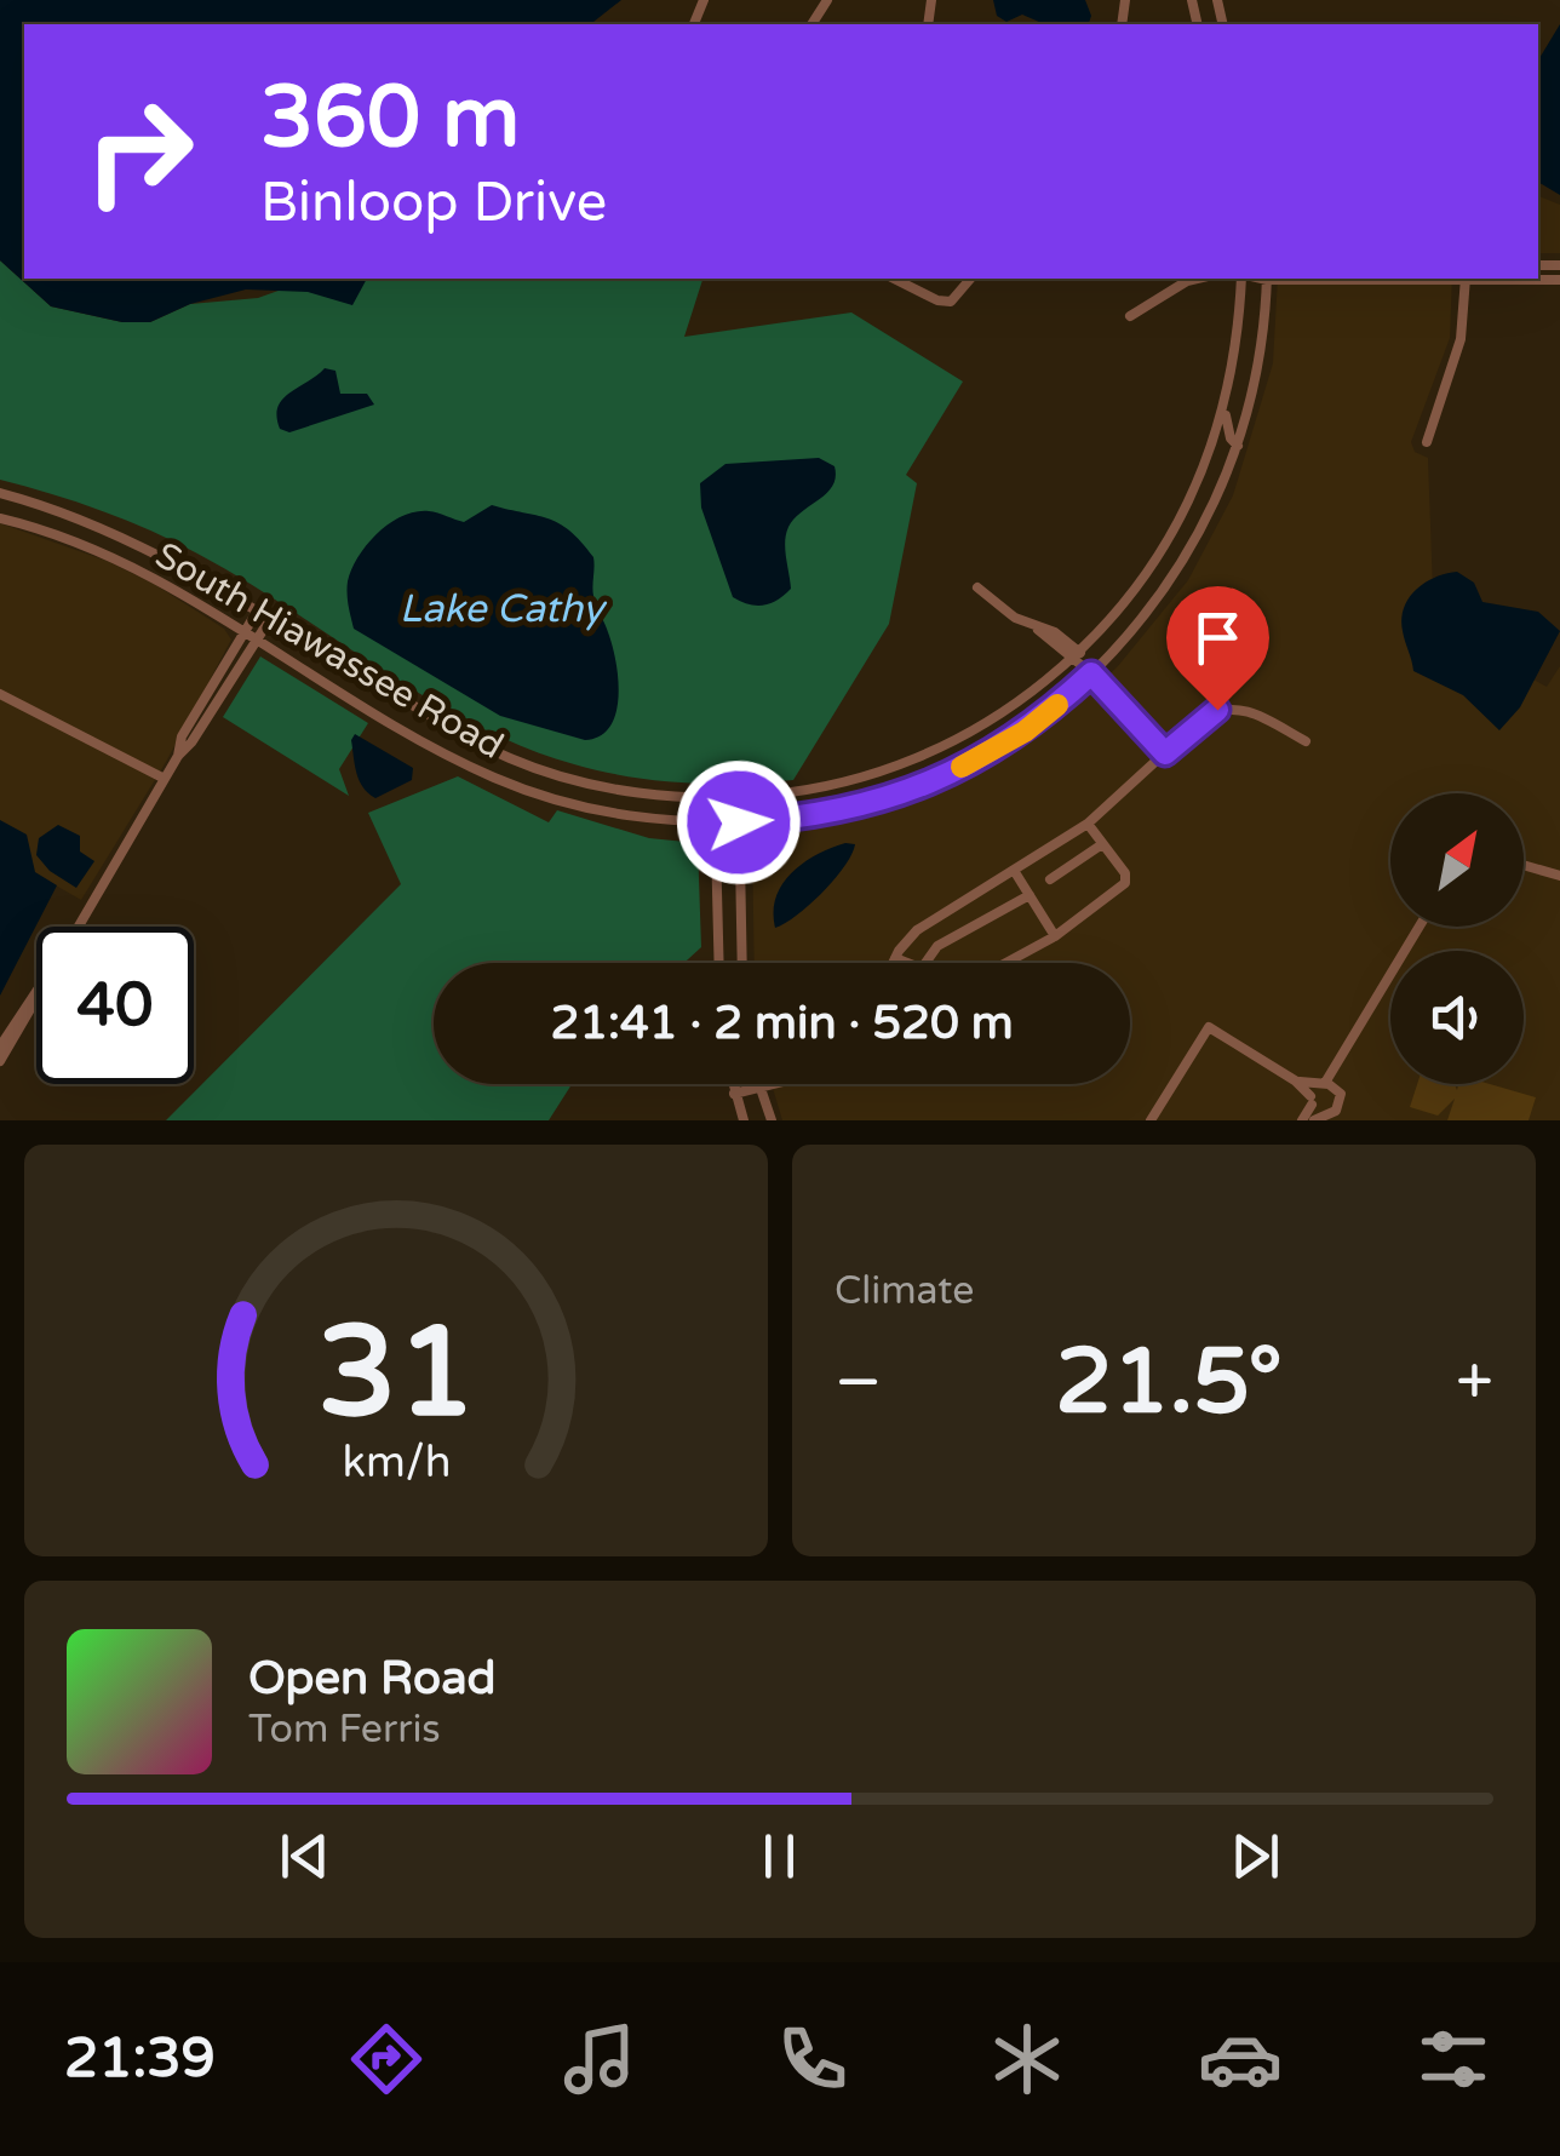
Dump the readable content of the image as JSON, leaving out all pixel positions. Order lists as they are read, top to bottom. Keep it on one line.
{"streets":{"street":["South Hiawassee Road"]},"water":["Lake Cathy"],"north":"top right","page":{"turn":["360 m","Binloop Drive"],"limit":"40","trip":"21:41 · 2 min · 520 m","tile":"Climate","heat":["−","21.5°","+"],"song":["Open Road","Tom Ferris"],"tabs":"21:39","gauge":["31","km/h"]}}
